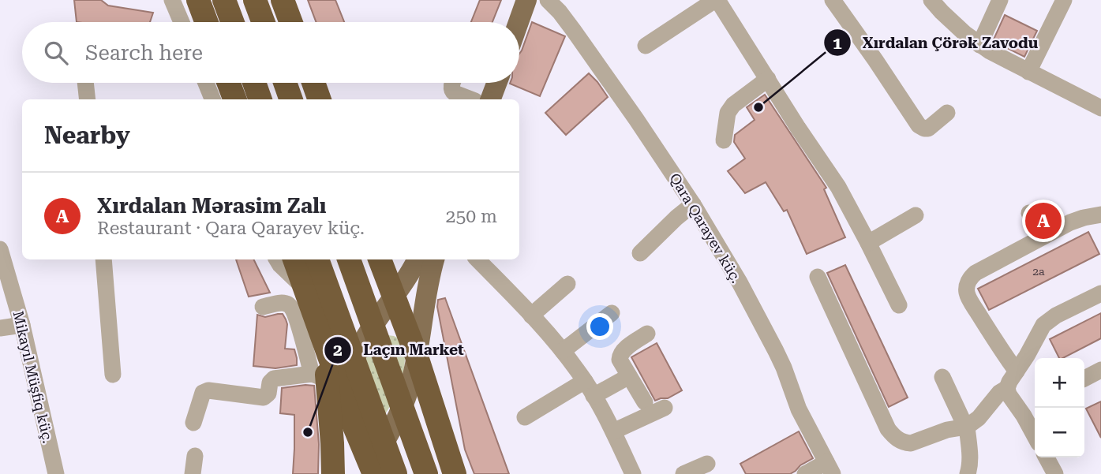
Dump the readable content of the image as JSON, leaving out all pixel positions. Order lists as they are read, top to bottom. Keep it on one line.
{"streets":{"street":["Qara Qarayev küç.","Mikayıl Müşfiq küç."]},"places":["Xırdalan Çörək Zavodu","Laçın Market"],"house_numbers":["2a"],"page":{"search":"Search here","heading":"Nearby","list":[{"mark":"A","name":"Xırdalan Mərasim Zalı","note":"Restaurant · Qara Qarayev küç.","value":"250 m"}],"pins":"A","map_buttons":["+","−"]}}
